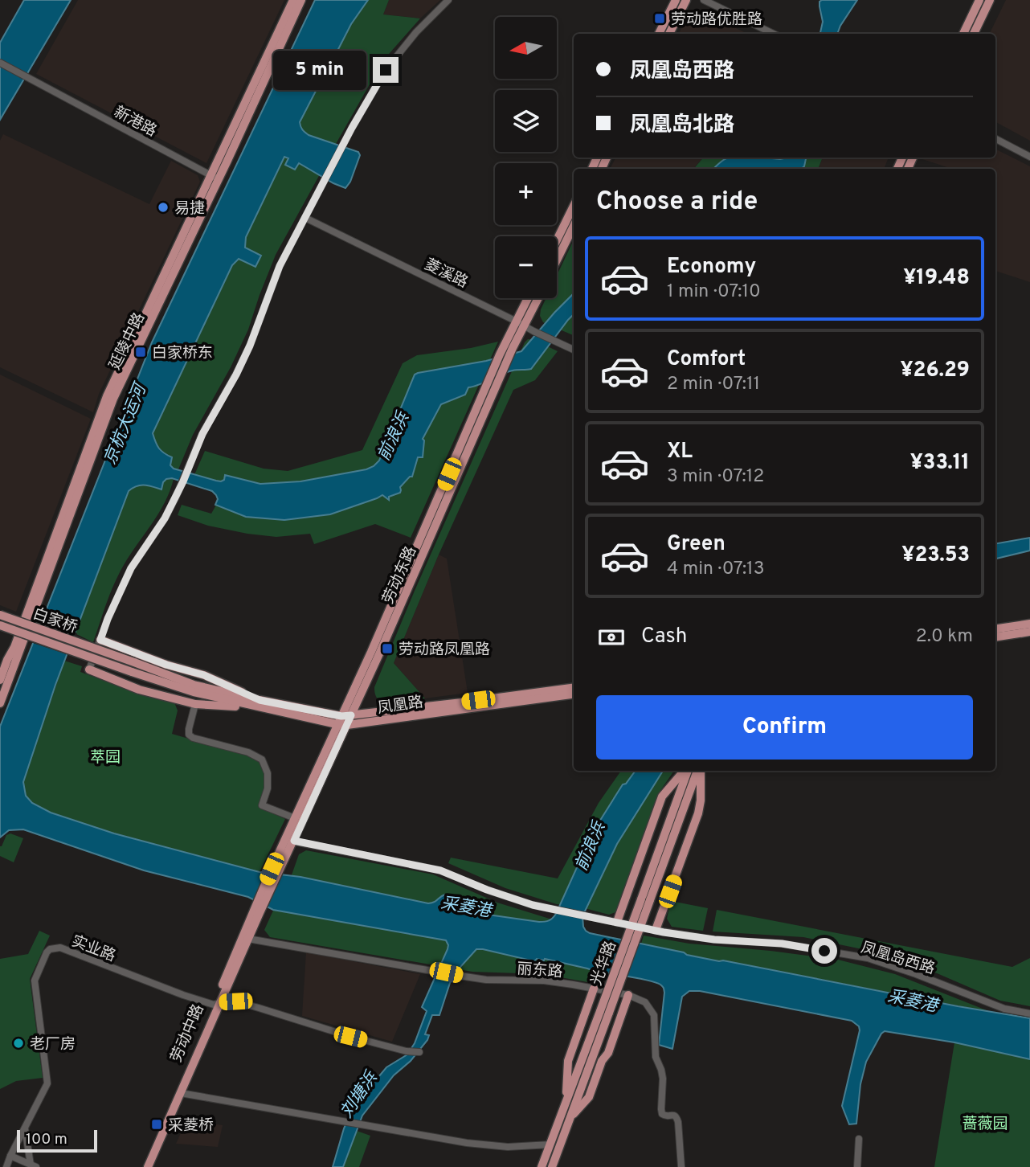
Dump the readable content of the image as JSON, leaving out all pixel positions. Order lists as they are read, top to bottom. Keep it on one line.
{"streets":{"main road":["延陵中路","劳动东路","白家桥","凤凰路","光华路","劳动中路"],"street":["新港路","菱溪路","实业路","凤凰岛西路","丽东路"]},"crossings":[["新港路","延陵中路"],["菱溪路","劳动东路"],["劳动东路","凤凰路"],["劳动东路","凤凰岛西路"],["劳动东路","劳动中路"],["白家桥","凤凰路"],["实业路","劳动中路"],["丽东路","劳动中路"]],"water":["京杭大运河","前浪浜","采菱港","刘塘浜"],"parks":["萃园","蔷薇园"],"places":{"transit":["劳动路优胜路","白家桥东","劳动路凤凰路","采菱桥"],"other":["易捷","老厂房"]},"scale_bar":"100 m","north":"left","page":{"map_buttons":["+","−"],"banner":["凤凰岛西路","凤凰岛北路"],"bubble":"5 min","heading":"Choose a ride","list":[{"name":"Economy","note":"1 min · 07:10","value":"¥19.48"},{"name":"Comfort","note":"2 min · 07:11","value":"¥26.29"},{"name":"XL","note":"3 min · 07:12","value":"¥33.11"},{"name":"Green","note":"4 min · 07:13","value":"¥23.53"}],"pay":["Cash","2.0 km"],"buttons":"Confirm","scale":"100 m"}}
